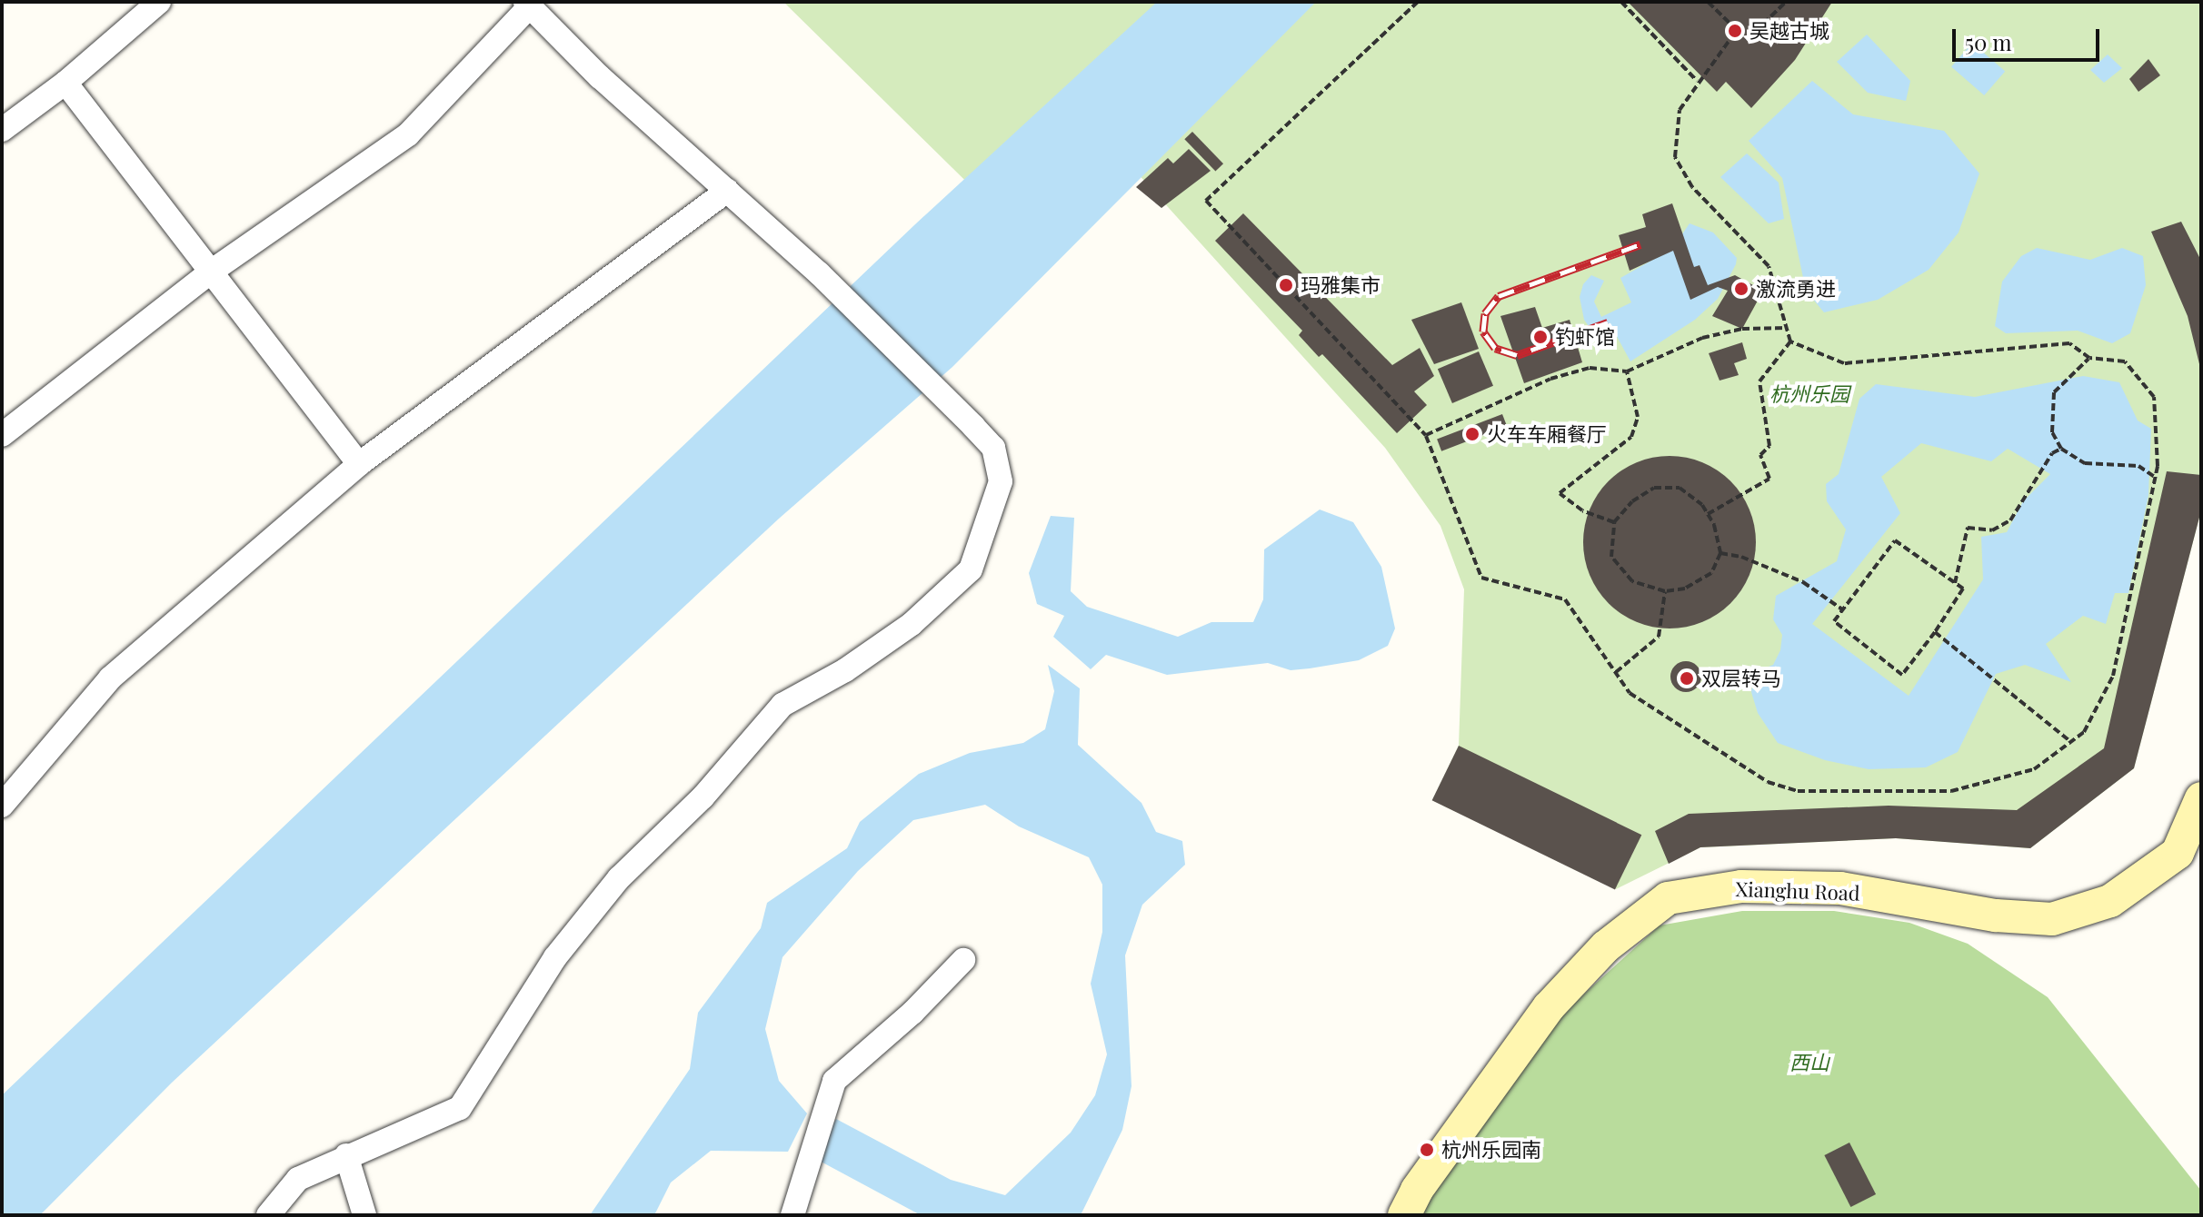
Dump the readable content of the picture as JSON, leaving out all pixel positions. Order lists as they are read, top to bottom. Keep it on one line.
{"streets":{"main road":["Xianghu Road"]},"parks":["杭州乐园","西山"],"places":["吴越古城","玛雅集市","激流勇进","钓虾馆","火车车厢餐厅","双层转马","杭州乐园南"],"scale_bar":"50 m"}
